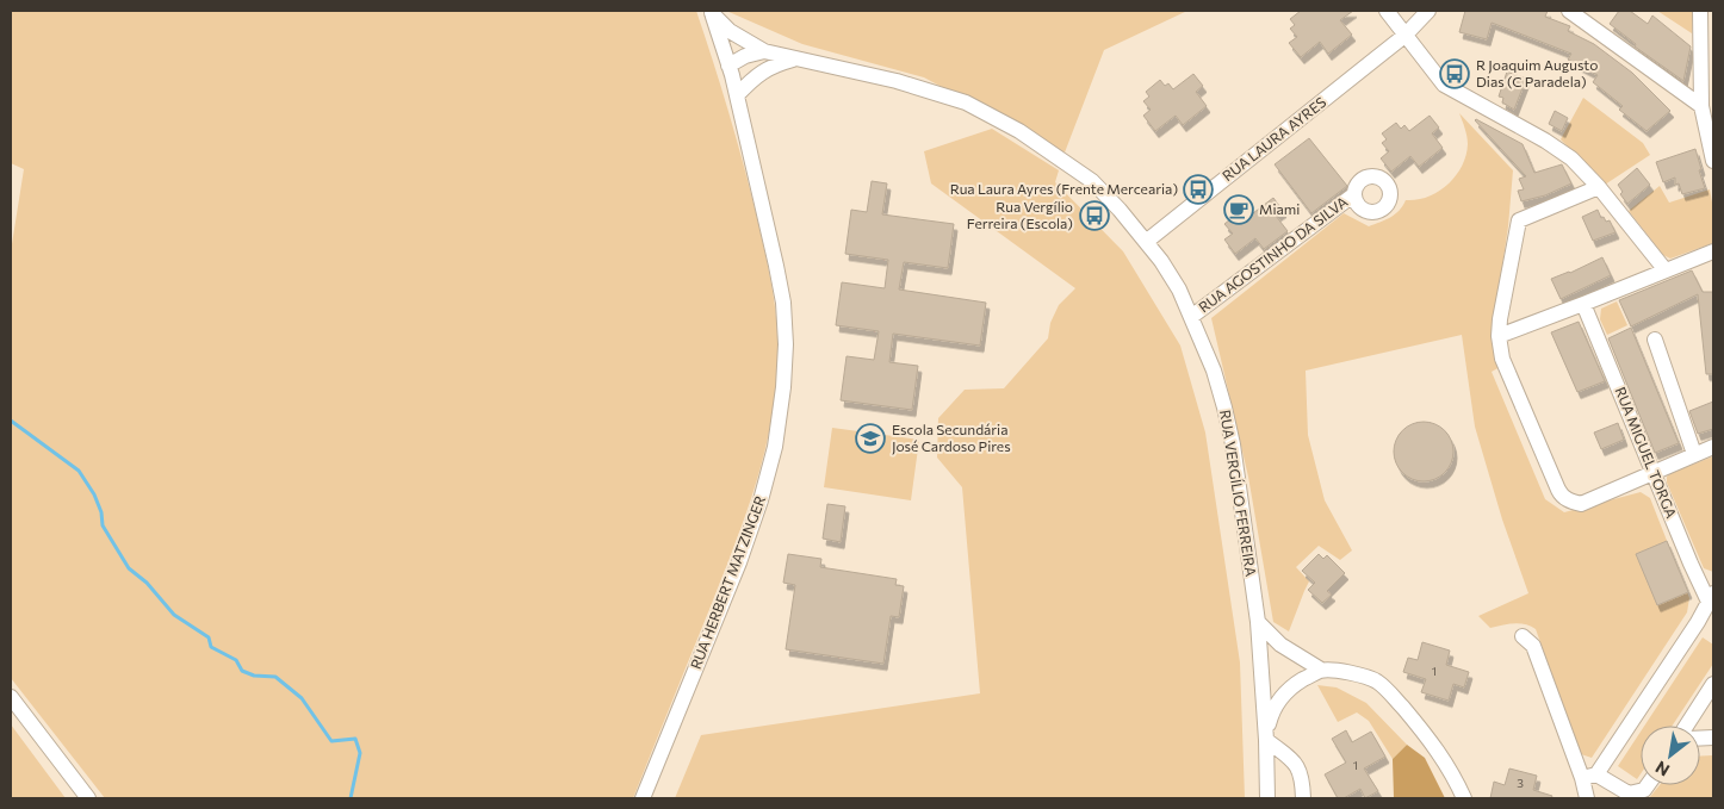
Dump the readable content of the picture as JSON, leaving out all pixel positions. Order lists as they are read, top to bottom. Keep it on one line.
{"streets":{"street":["RUA LAURA AYRES","RUA AGOSTINHO DA SILVA","RUA MIGUEL TORGA","RUA VERGÍLIO FERREIRA","RUA HERBERT MATZINGER"]},"crossings":[["RUA LAURA AYRES","RUA VERGÍLIO FERREIRA"],["RUA AGOSTINHO DA SILVA","RUA VERGÍLIO FERREIRA"],["RUA VERGÍLIO FERREIRA","RUA HERBERT MATZINGER"]],"places":{"bus stop":["R Joaquim Augusto Dias (C Paradela)","Rua Laura Ayres (Frente Mercearia)","Rua Vergílio Ferreira (Escola)"],"cafe":["Miami"],"school or university":["Escola Secundária José Cardoso Pires"]},"house_numbers":["1","1","3"],"north":"bottom left"}
